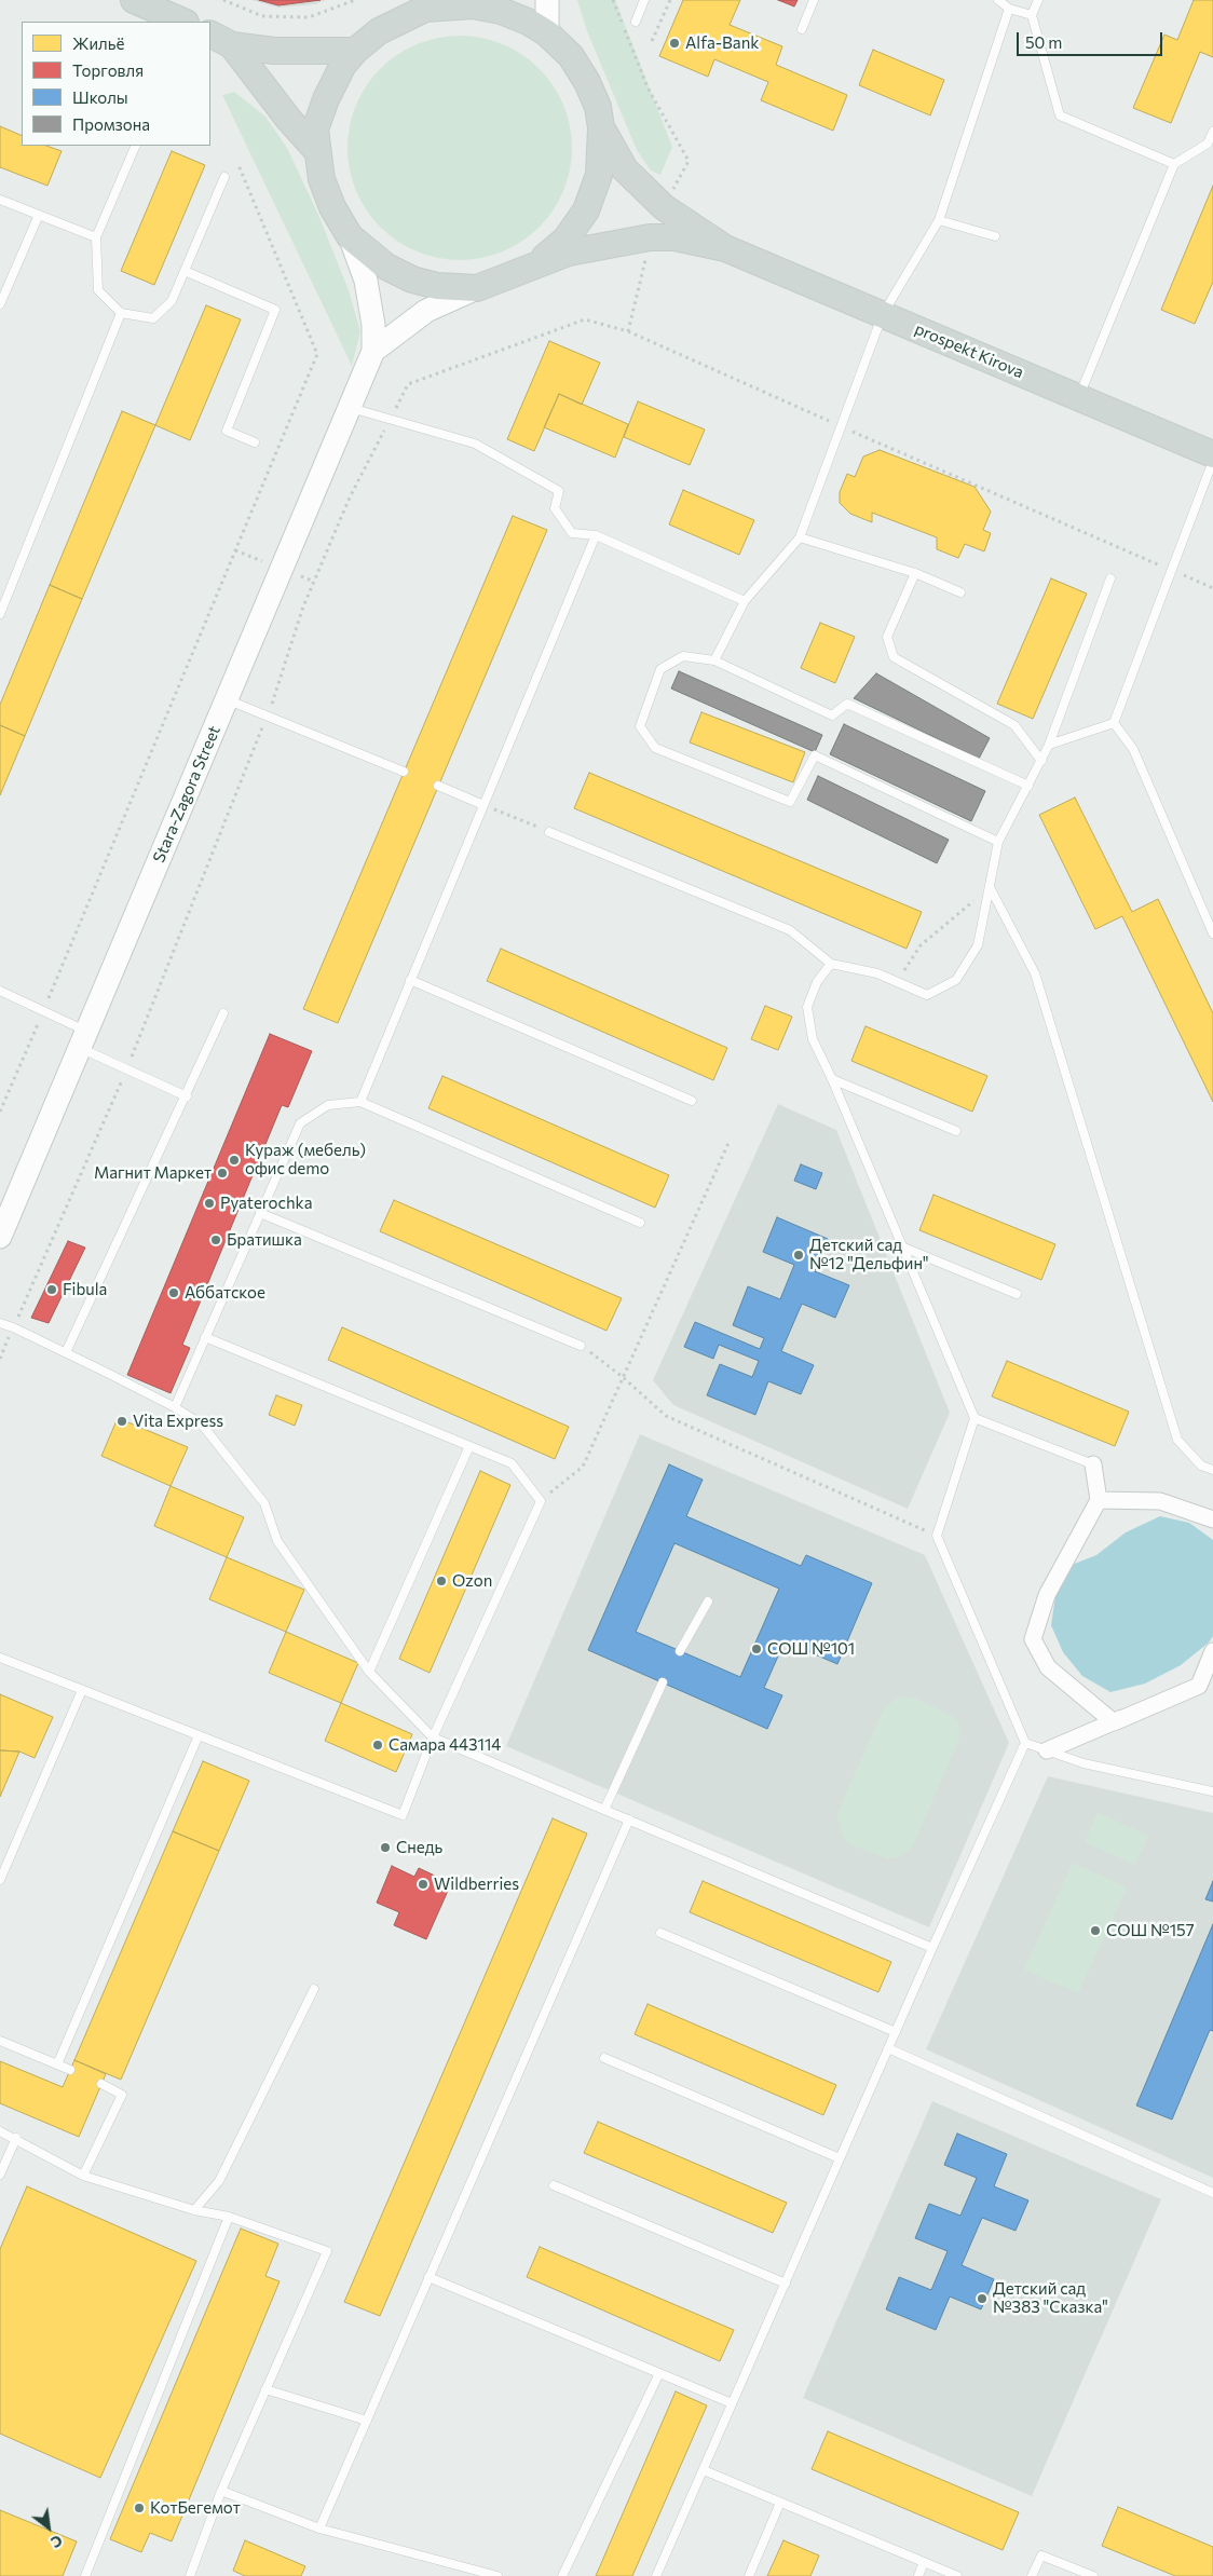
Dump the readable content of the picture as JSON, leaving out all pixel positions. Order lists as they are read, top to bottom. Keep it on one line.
{"streets":{"main road":["prospekt Kirova","Stara-Zagora Street"]},"places":["Alfa-Bank","Кураж (мебель) офис demo","Магнит Маркет","Pyaterochka","Братишка","Детский сад №12 \"Дельфин\"","Fibula","Аббатское","Vita Express","Ozon","СОШ №101","Самара 443114","Снедь","Wildberries","СОШ №157","Детский сад №383 \"Сказка\"","КотБегемот"],"legend":["Жильё","Торговля","Школы","Промзона"],"scale_bar":"50 m","north":"bottom right"}
